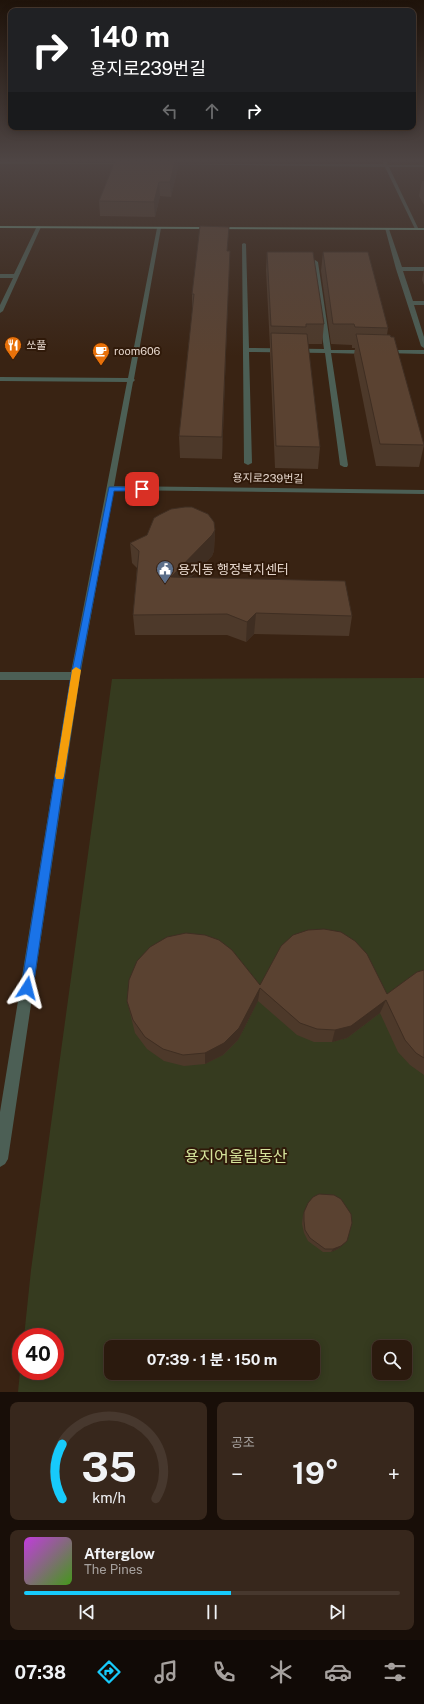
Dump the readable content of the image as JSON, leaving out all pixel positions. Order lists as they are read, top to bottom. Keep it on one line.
{"streets":{"street":["용지로239번길"]},"parks":["용지어울림동산"],"places":{"restaurant":["쏘풀"],"cafe":["room606"],"public building":["용지동 행정복지센터"]},"page":{"turn":["140 m","용지로239번길"],"limit":"40","trip":"07:39 · 1 분 · 150 m","tile":"공조","heat":["−","19°","+"],"song":["Afterglow","The Pines"],"tabs":"07:38","gauge":["35","km/h"]}}
